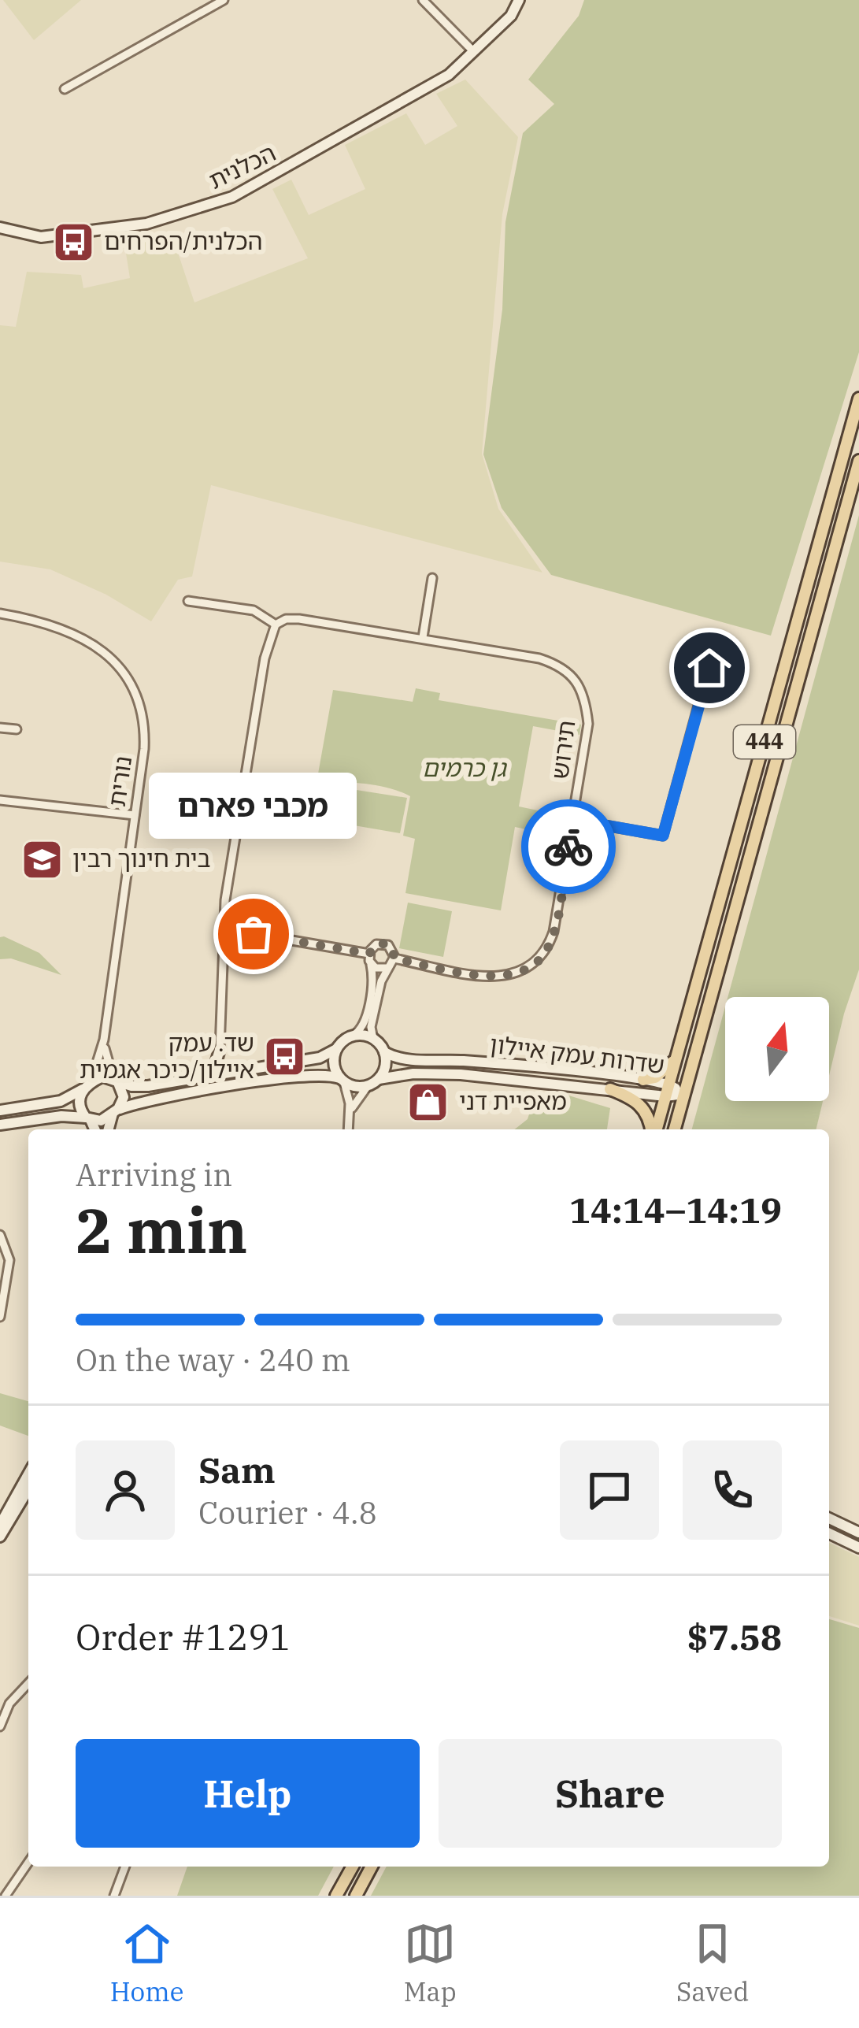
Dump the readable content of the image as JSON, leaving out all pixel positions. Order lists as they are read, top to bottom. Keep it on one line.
{"streets":{"main road":["הכלנית","444","שדרות עמק איילון"],"street":["תירוש","נורית"]},"crossings":[["444","שדרות עמק איילון"]],"parks":["גן כרמים"],"places":{"bus stop":["הכלנית/הפרחים","שד. עמק איילון/כיכר אגמית"],"school or university":["בית חינוך רבין"],"other":["מכבי פארם"],"shop":["מאפיית דני"]},"north":"top","page":{"bubble":"מכבי פארם","heading":["2 min","Arriving in","14:14–14:19"],"panel":["Sam","Courier · 4.8","Order #1291","$7.58"],"bar":"On the way · 240 m","buttons":["Help","Share"],"tabs":["Home","Map","Saved"]}}
